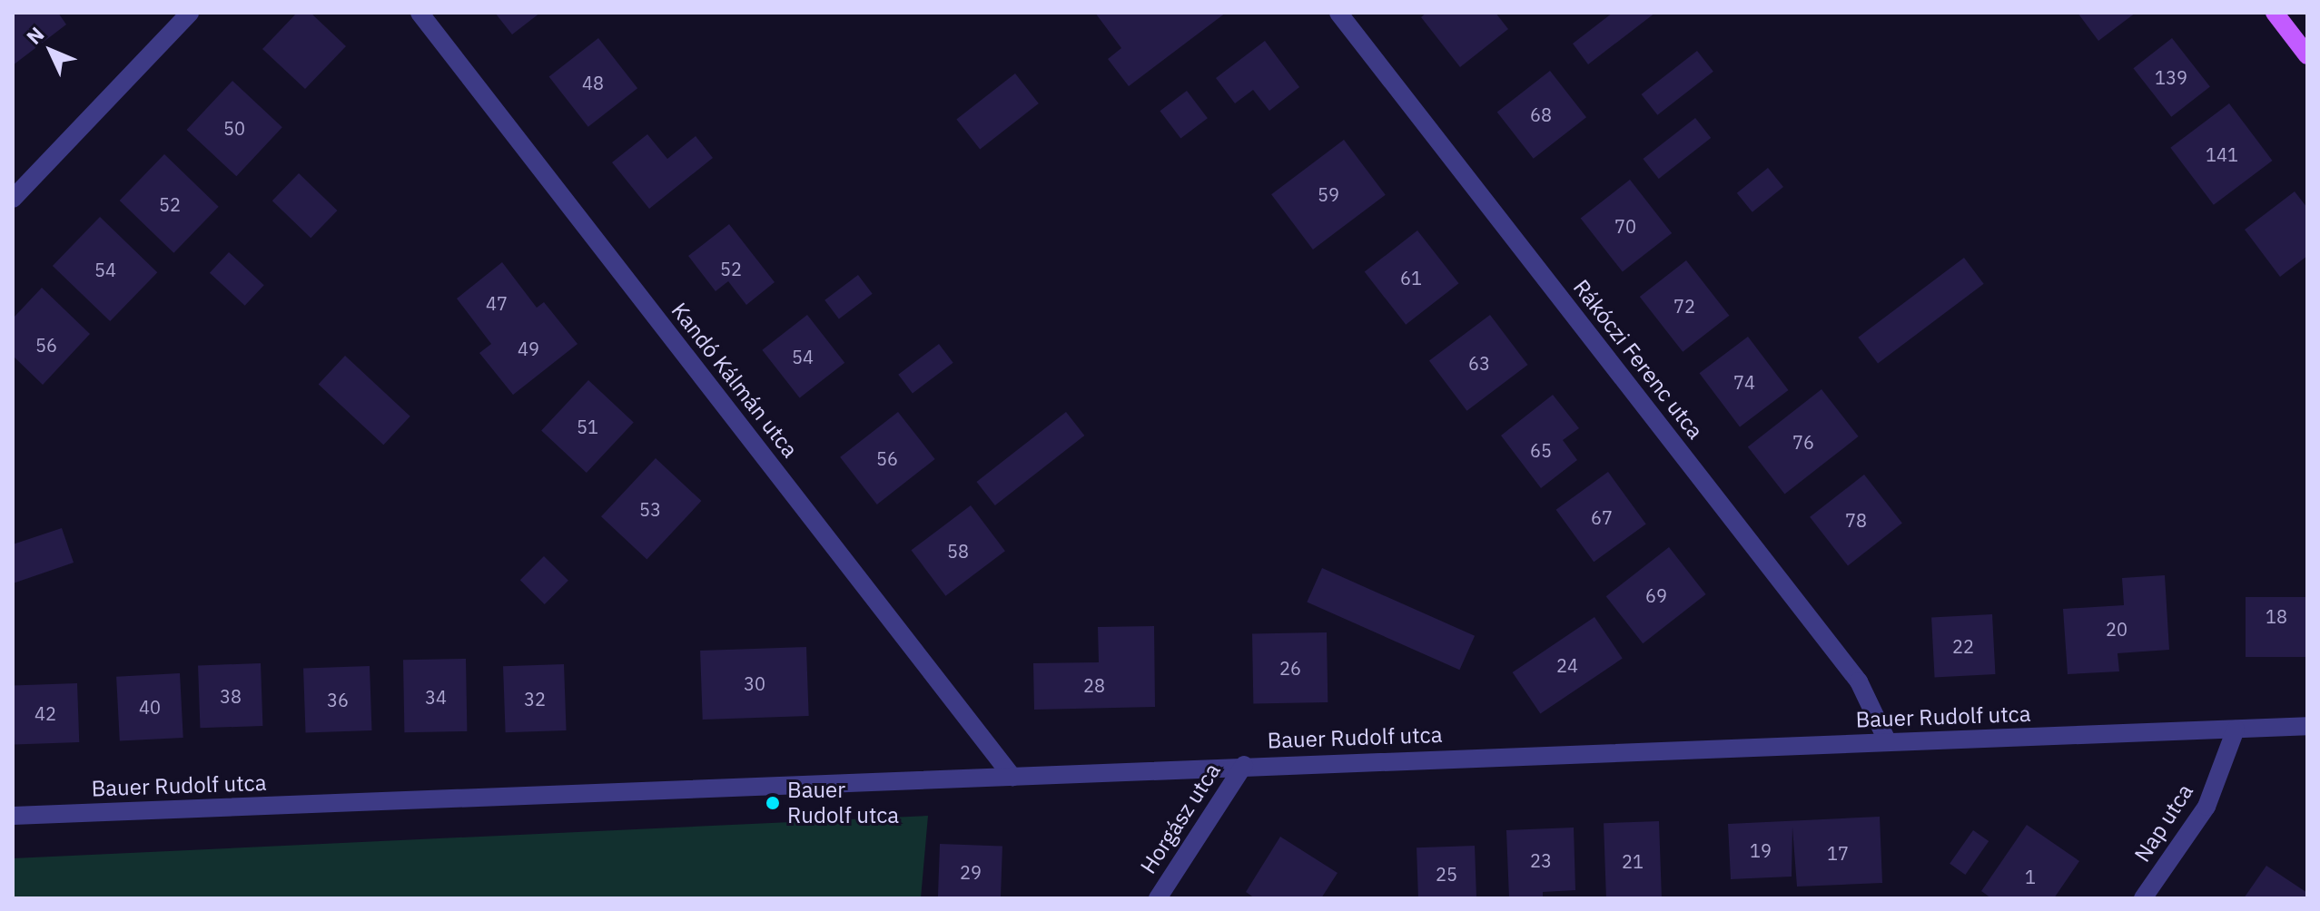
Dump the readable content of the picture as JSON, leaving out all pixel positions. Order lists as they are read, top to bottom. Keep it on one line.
{"streets":{"street":["Rákóczi Ferenc utca","Kandó Kálmán utca","Bauer Rudolf utca","Horgász utca","Nap utca"]},"crossings":[["Rákóczi Ferenc utca","Bauer Rudolf utca"],["Kandó Kálmán utca","Bauer Rudolf utca"],["Bauer Rudolf utca","Horgász utca"],["Bauer Rudolf utca","Nap utca"]],"places":["Bauer Rudolf utca"],"house_numbers":["139","48","68","50","141","59","52","70","52","54","61","47","72","56","49","54","63","74","51","76","65","56","53","67","78","58","69","18","20","22","24","26","30","28","38","34","32","36","40","42","19","17","23","21","29","25","1"],"north":"top left"}
